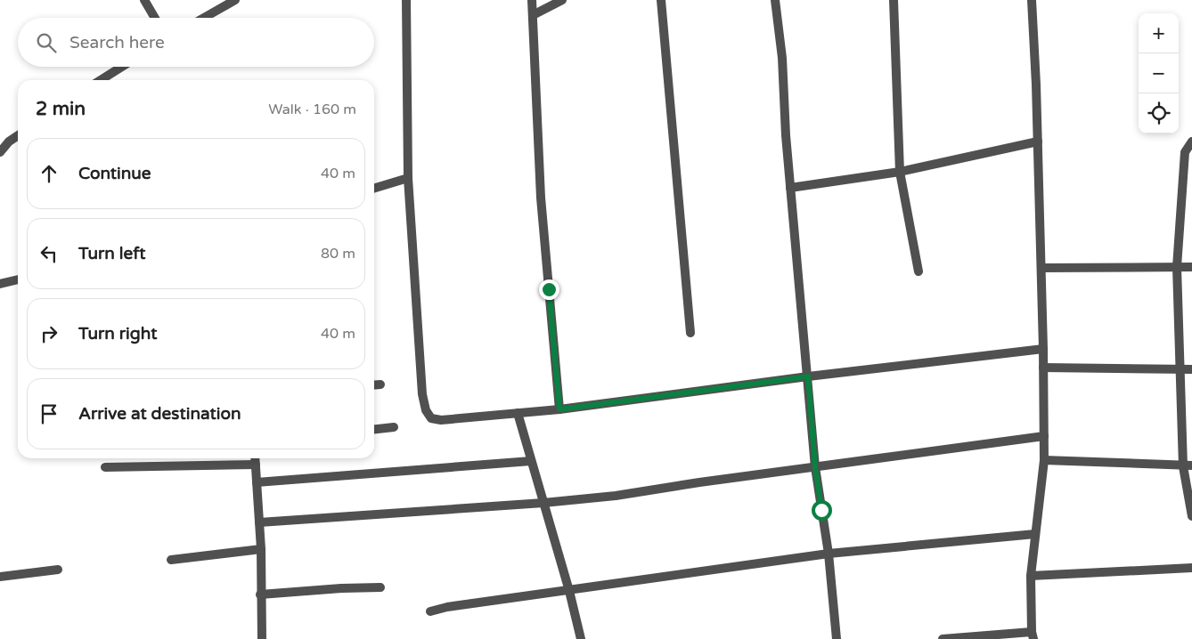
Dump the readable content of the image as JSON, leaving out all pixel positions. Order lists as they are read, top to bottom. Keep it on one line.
{"page":{"map_buttons":["+","−"],"search":"Search here","heading":["2 min","Walk · 160 m"],"list":[["Continue","40 m"],["Turn left","80 m"],["Turn right","40 m"],"Arrive at destination"]}}
